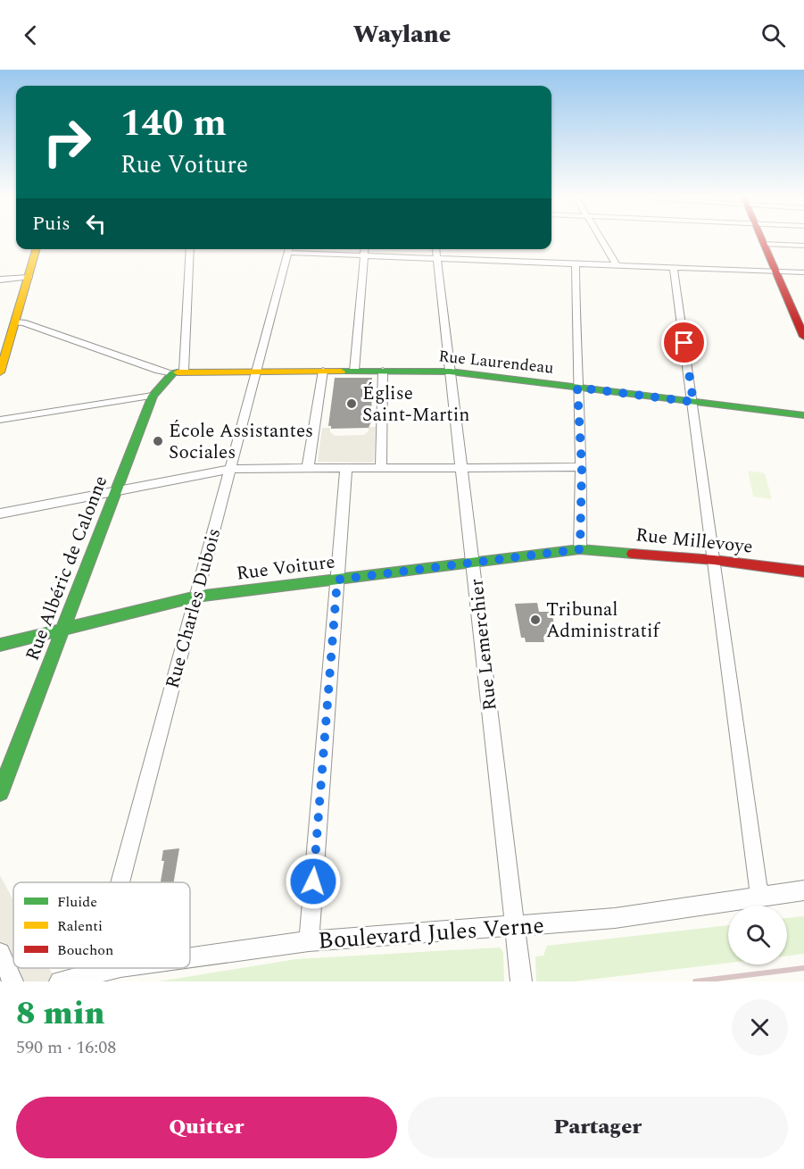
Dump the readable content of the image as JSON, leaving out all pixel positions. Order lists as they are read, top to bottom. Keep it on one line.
{"streets":{"street":["Rue Laurendeau","Rue Millevoye","Rue Voiture","Rue Albéric de Calonne","Rue Charles Dubois","Rue Lemerchier","Boulevard Jules Verne"]},"crossings":[["Rue Laurendeau","Rue Albéric de Calonne"],["Rue Laurendeau","Rue Charles Dubois"],["Rue Laurendeau","Rue Lemerchier"],["Rue Millevoye","Rue Voiture"],["Rue Voiture","Rue Albéric de Calonne"],["Rue Voiture","Rue Charles Dubois"],["Rue Voiture","Rue Lemerchier"],["Rue Charles Dubois","Boulevard Jules Verne"],["Rue Lemerchier","Boulevard Jules Verne"]],"places":["Église Saint-Martin","École Assistantes Sociales","Tribunal Administratif"],"legend":["Fluide","Ralenti","Bouchon"],"page":{"header":"Waylane","turn":["140 m","Rue Voiture"],"then":"Puis","heading":["8 min","590 m · 16:08"],"buttons":["Quitter","Partager"]}}
